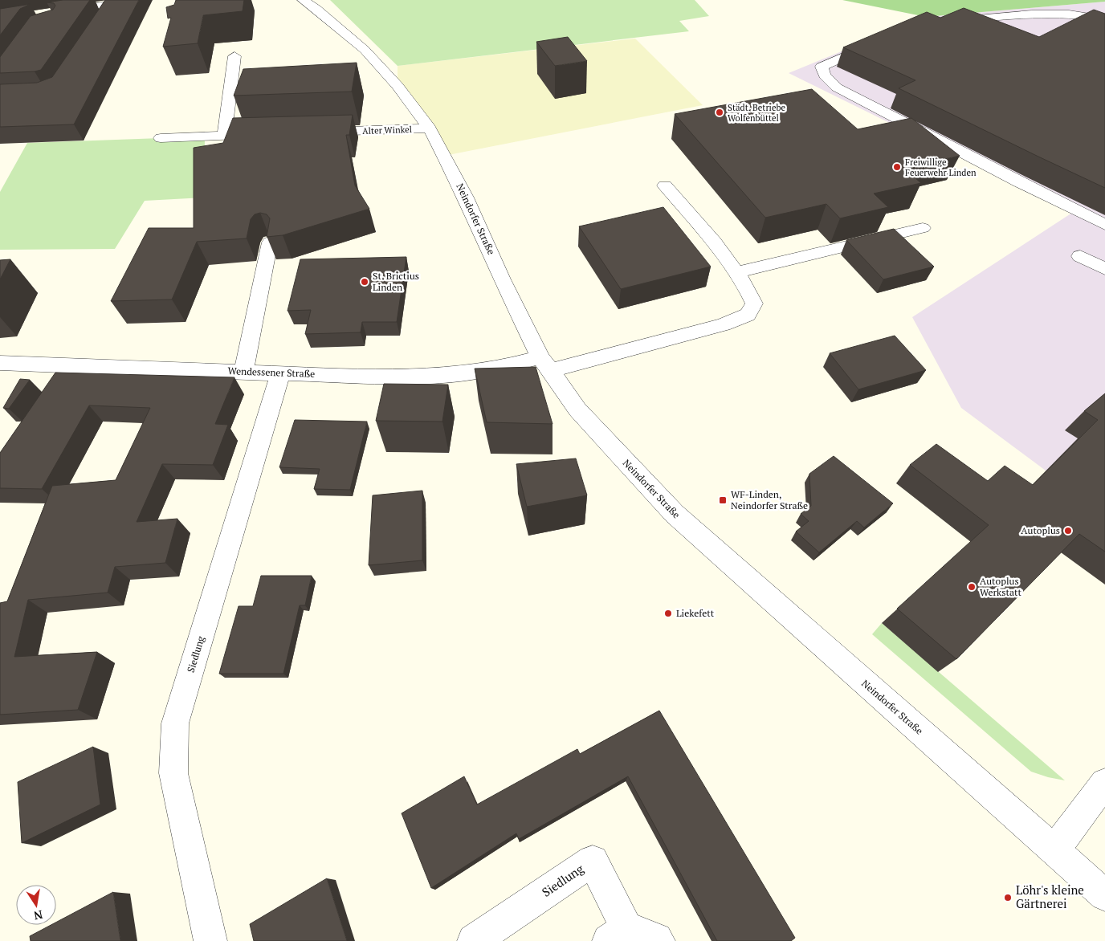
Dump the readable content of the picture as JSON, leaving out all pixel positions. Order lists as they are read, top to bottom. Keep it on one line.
{"streets":{"street":["Alter Winkel","Neindorfer Straße","Wendessener Straße","Siedlung"]},"crossings":[["Alter Winkel","Neindorfer Straße"],["Neindorfer Straße","Wendessener Straße"],["Wendessener Straße","Siedlung"]],"places":{"other":["Städt. Betriebe Wolfenbüttel","Freiwillige Feuerwehr Linden","St. Brictius Linden","Autoplus","Autoplus Werkstatt","Liekefett","Löhr's kleine Gärtnerei"],"transit":["WF-Linden, Neindorfer Straße"]},"north":"bottom"}
